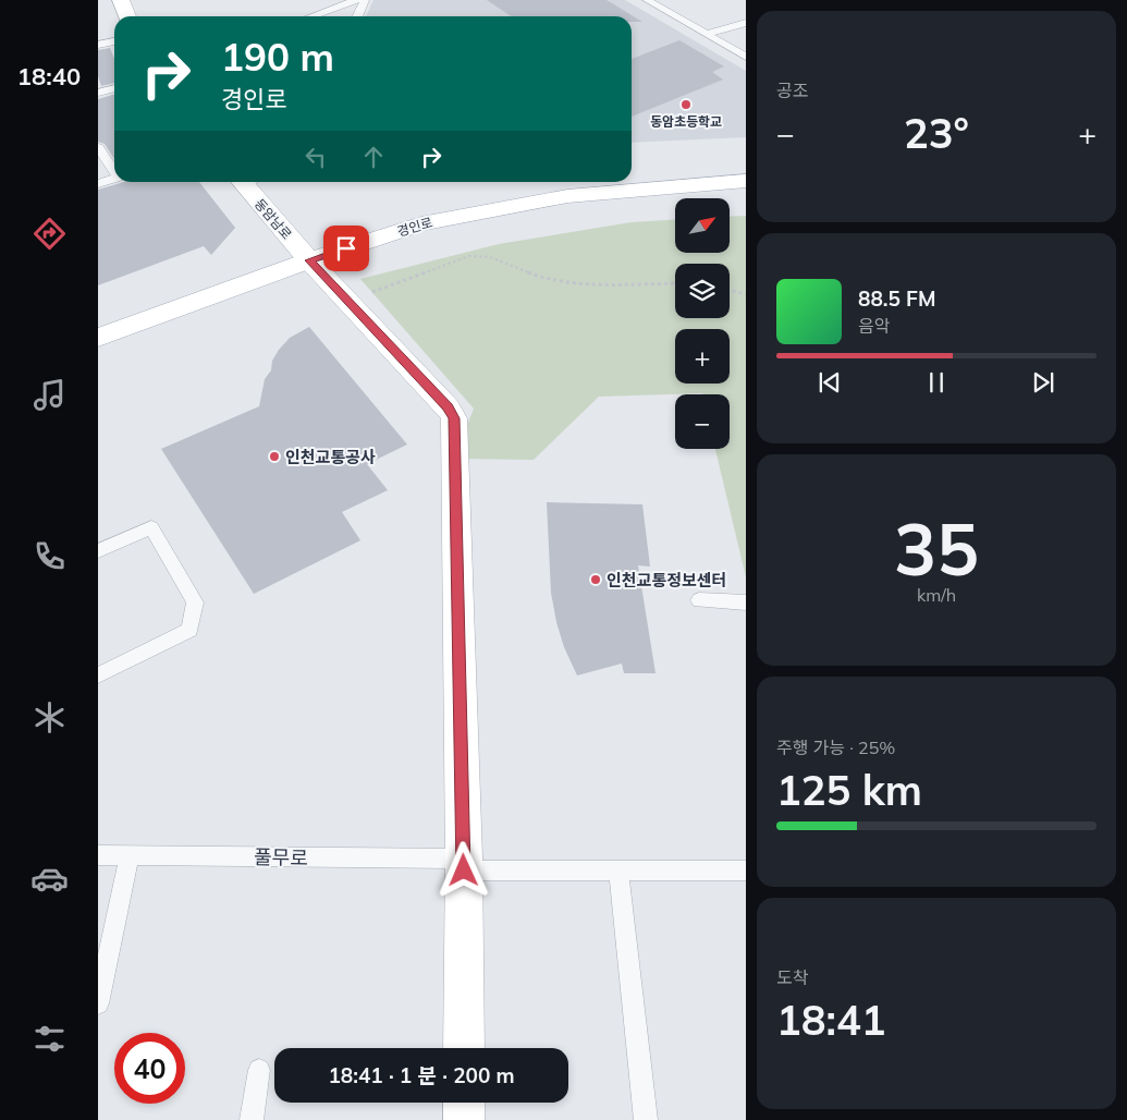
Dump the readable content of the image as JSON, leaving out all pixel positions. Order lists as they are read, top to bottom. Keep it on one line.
{"streets":{"street":["동암남로","경인로"],"lane":["풀무로"]},"crossings":[["동암남로","경인로"],["동암남로","풀무로"]],"places":["동암초등학교","인천교통공사","인천교통정보센터"],"north":"top right","page":{"tabs":"18:40","tile":["공조",["35","km/h"],["주행 가능 · 25%","125 km"],["도착","18:41"]],"turn":["190 m","경인로"],"heat":["−","23°","+"],"map_buttons":["+","−"],"song":["88.5 FM","음악"],"limit":"40","trip":"18:41 · 1 분 · 200 m"}}
